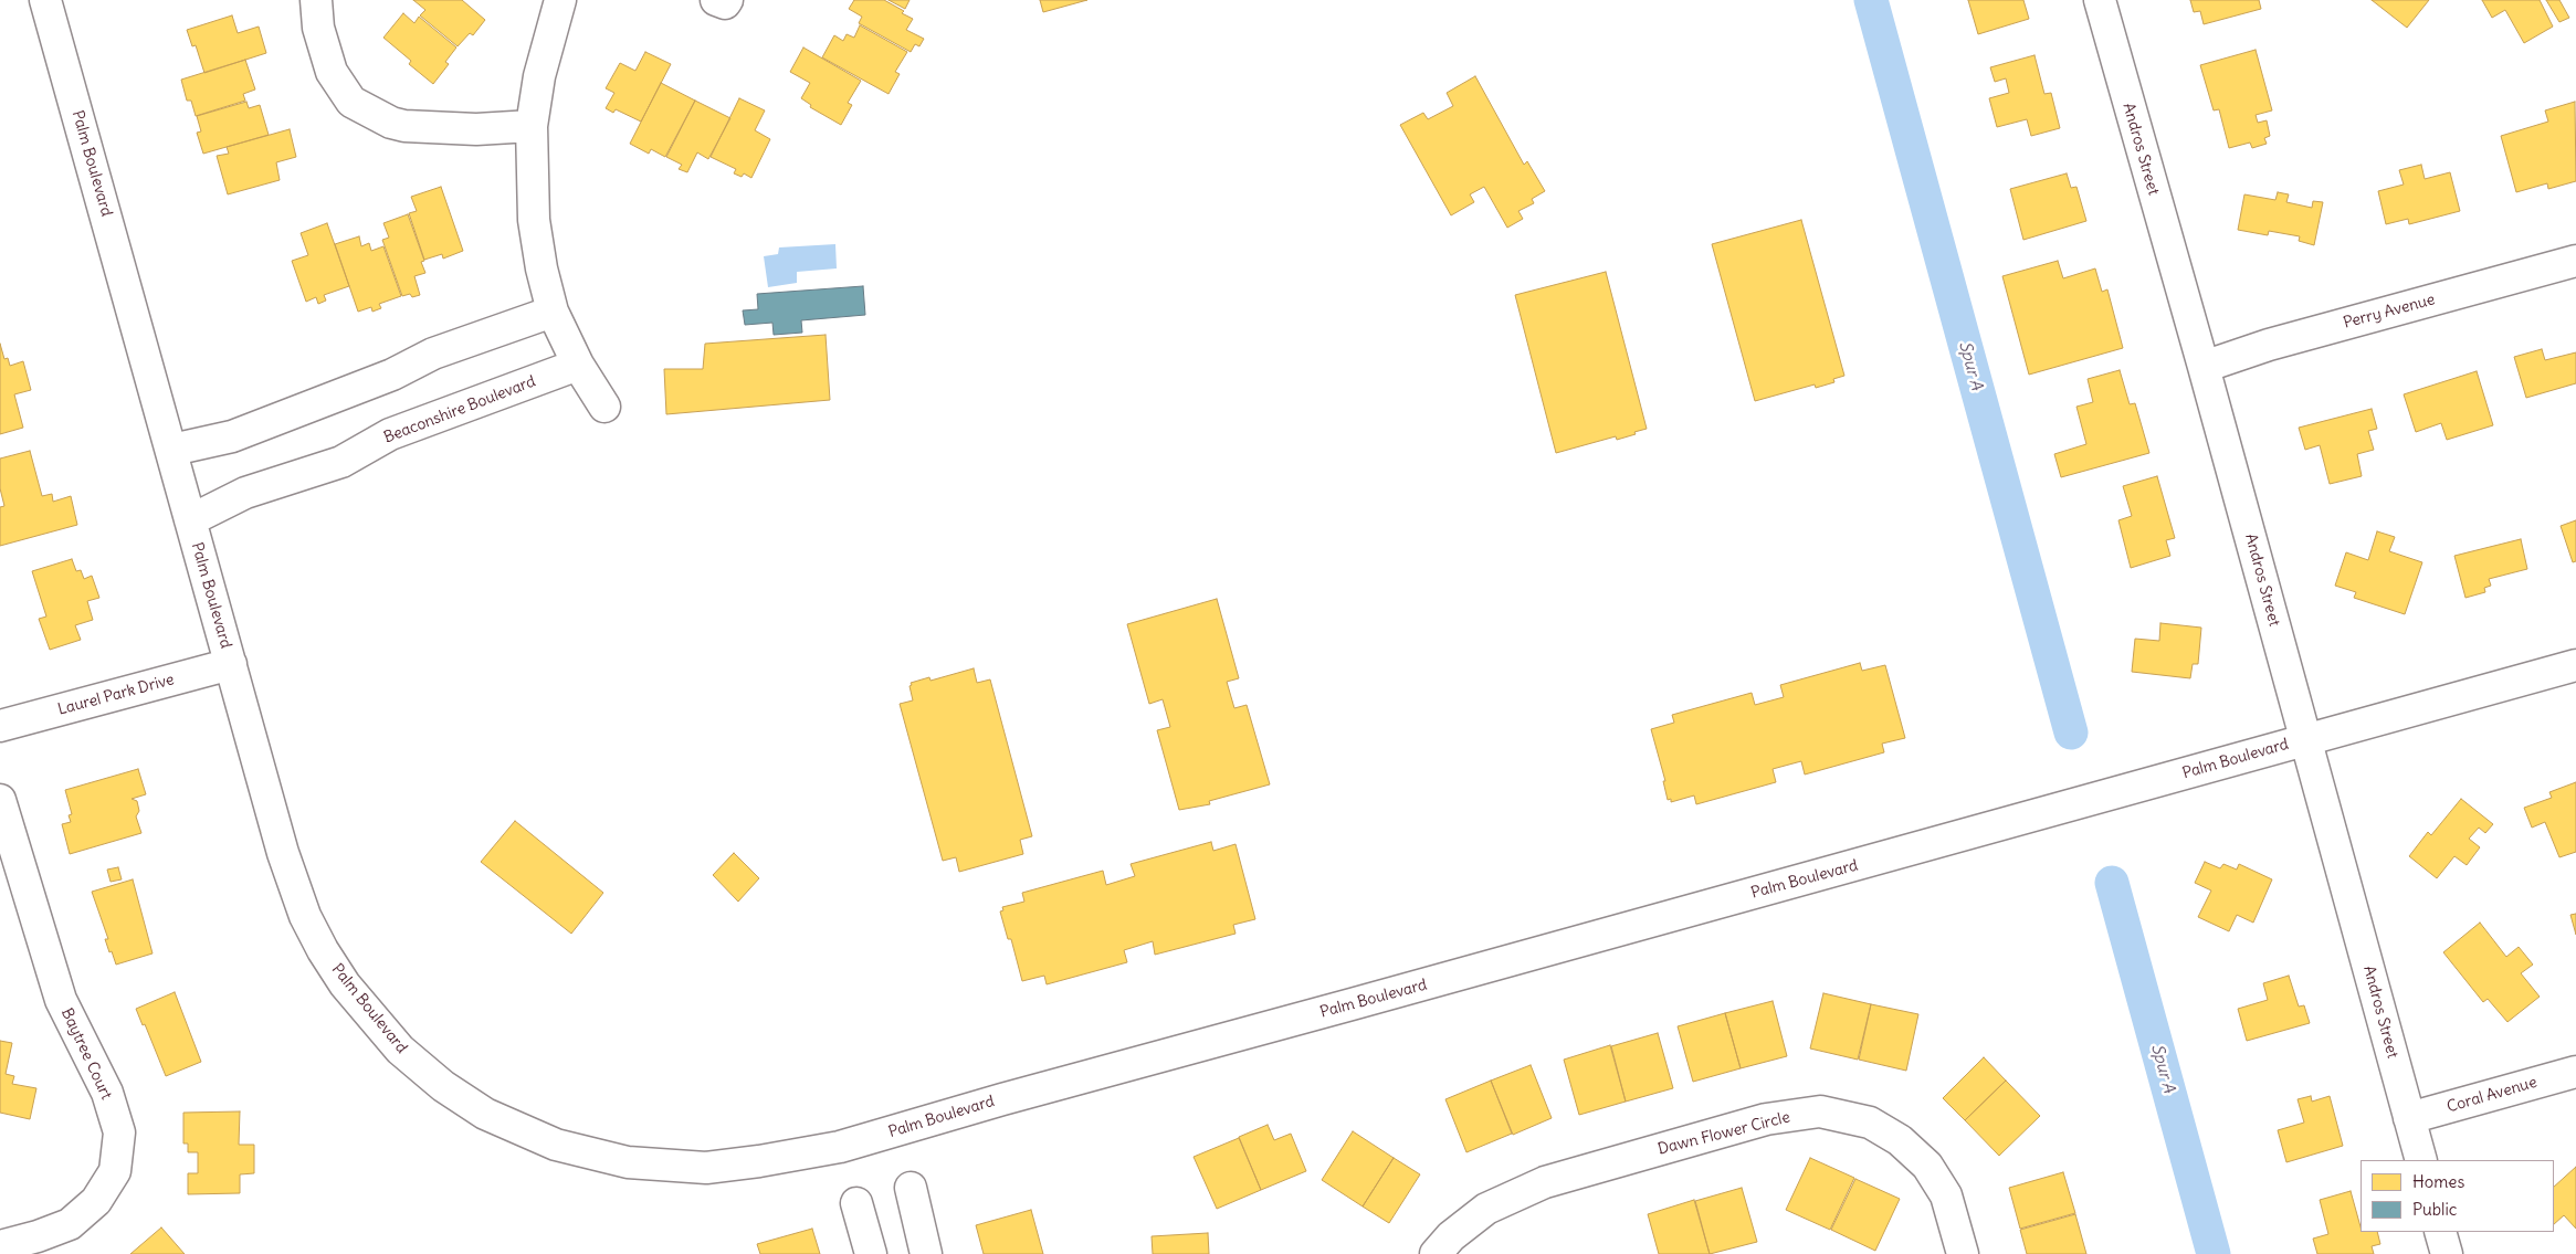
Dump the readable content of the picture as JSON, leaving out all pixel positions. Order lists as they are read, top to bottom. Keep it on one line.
{"streets":{"street":["Andros Street","Palm Boulevard","Perry Avenue","Beaconshire Boulevard","Laurel Park Drive","Baytree Court","Coral Avenue","Dawn Flower Circle"]},"crossings":[["Andros Street","Palm Boulevard"],["Andros Street","Perry Avenue"],["Andros Street","Coral Avenue"],["Palm Boulevard","Beaconshire Boulevard"],["Palm Boulevard","Laurel Park Drive"]],"water":["Spur A"],"legend":["Homes","Public"]}
